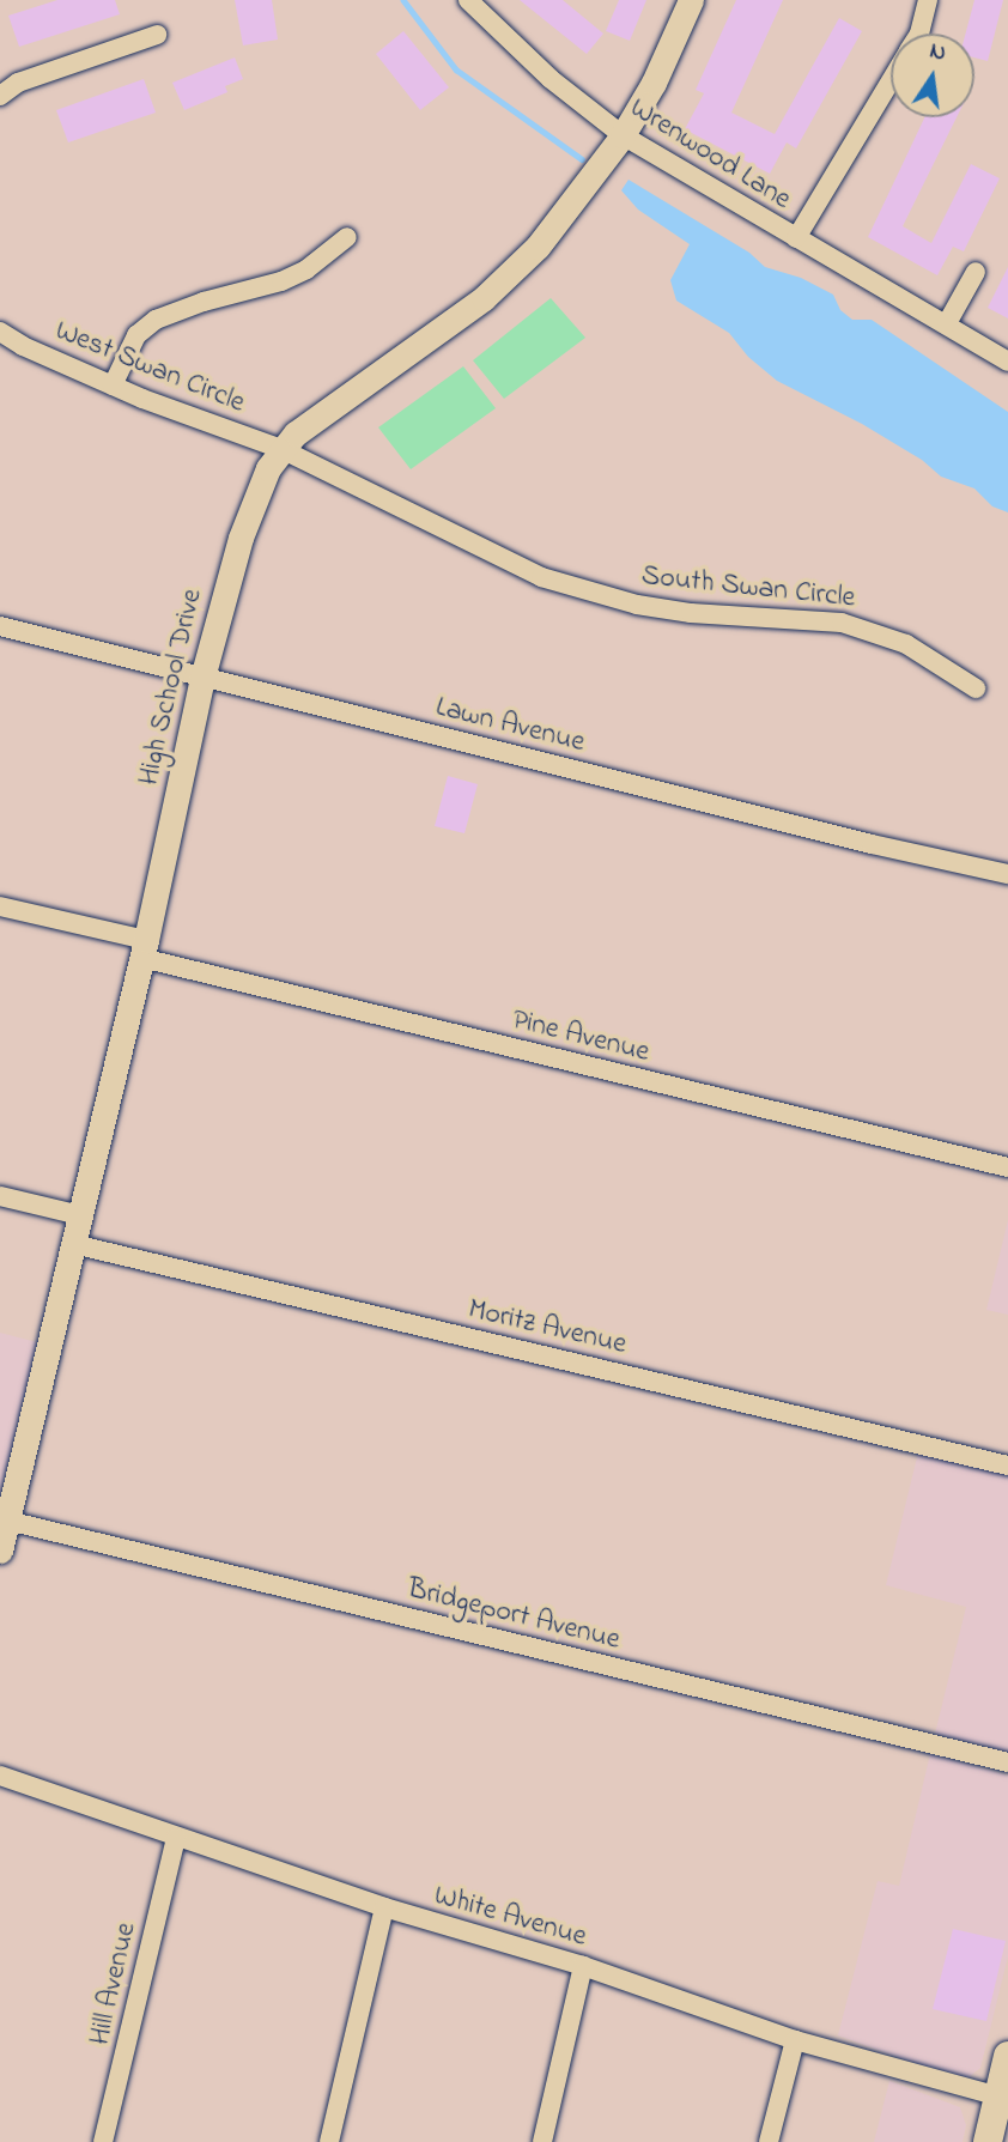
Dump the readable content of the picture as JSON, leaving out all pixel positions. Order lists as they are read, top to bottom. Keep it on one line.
{"streets":{"street":["Wrenwood Lane","West Swan Circle","South Swan Circle","High School Drive","Lawn Avenue","Pine Avenue","Moritz Avenue","Bridgeport Avenue","White Avenue","Hill Avenue"]},"crossings":[["Wrenwood Lane","High School Drive"],["West Swan Circle","South Swan Circle"],["West Swan Circle","High School Drive"],["South Swan Circle","High School Drive"],["High School Drive","Lawn Avenue"],["High School Drive","Pine Avenue"],["High School Drive","Moritz Avenue"],["High School Drive","Bridgeport Avenue"],["White Avenue","Hill Avenue"]],"north":"top"}
